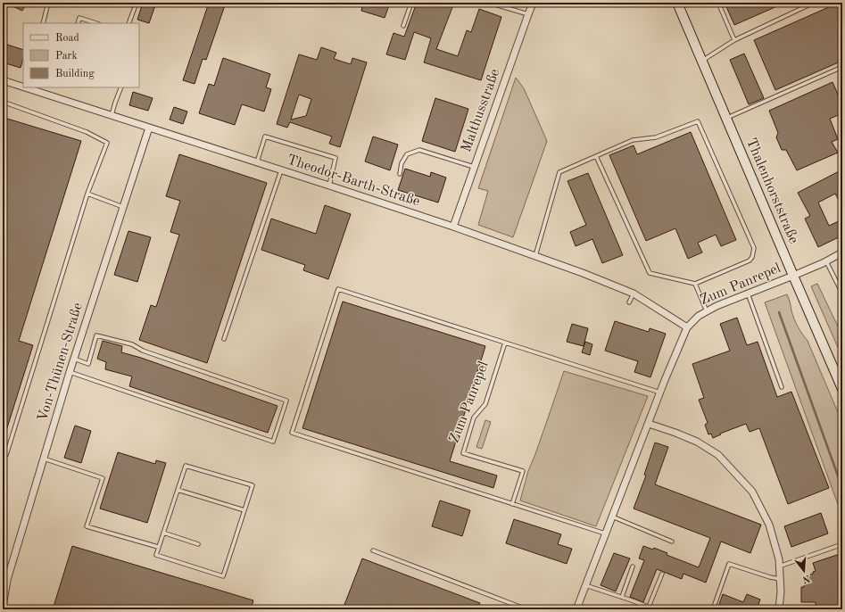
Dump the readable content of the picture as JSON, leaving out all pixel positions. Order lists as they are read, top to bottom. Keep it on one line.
{"streets":{"main road":["Thalenhorststraße"],"street":["Malthusstraße","Theodor-Barth-Straße","Zum Panrepel","Von-Thünen-Straße"]},"crossings":[["Malthusstraße","Theodor-Barth-Straße"],["Theodor-Barth-Straße","Zum Panrepel"],["Theodor-Barth-Straße","Von-Thünen-Straße"],["Thalenhorststraße","Zum Panrepel"]],"legend":["Road","Park","Building"],"north":"bottom"}
